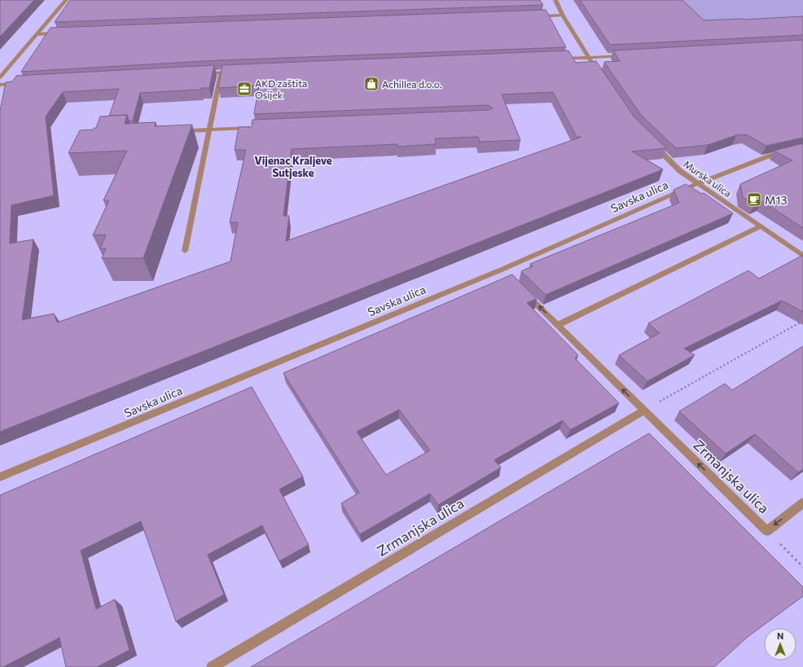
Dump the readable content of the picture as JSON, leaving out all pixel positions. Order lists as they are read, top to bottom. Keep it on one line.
{"streets":{"street":["Murska ulica","Savska ulica","Zrmanjska ulica"]},"crossings":[["Murska ulica","Savska ulica"]],"one_way":["Zrmanjska ulica"],"districts":["Vijenac Kraljeve Sutjeske"],"places":{"shop":["Achillea d.o.o."],"office":["AKD zaštita Osijek"],"cafe":["M13"]},"north":"top"}
